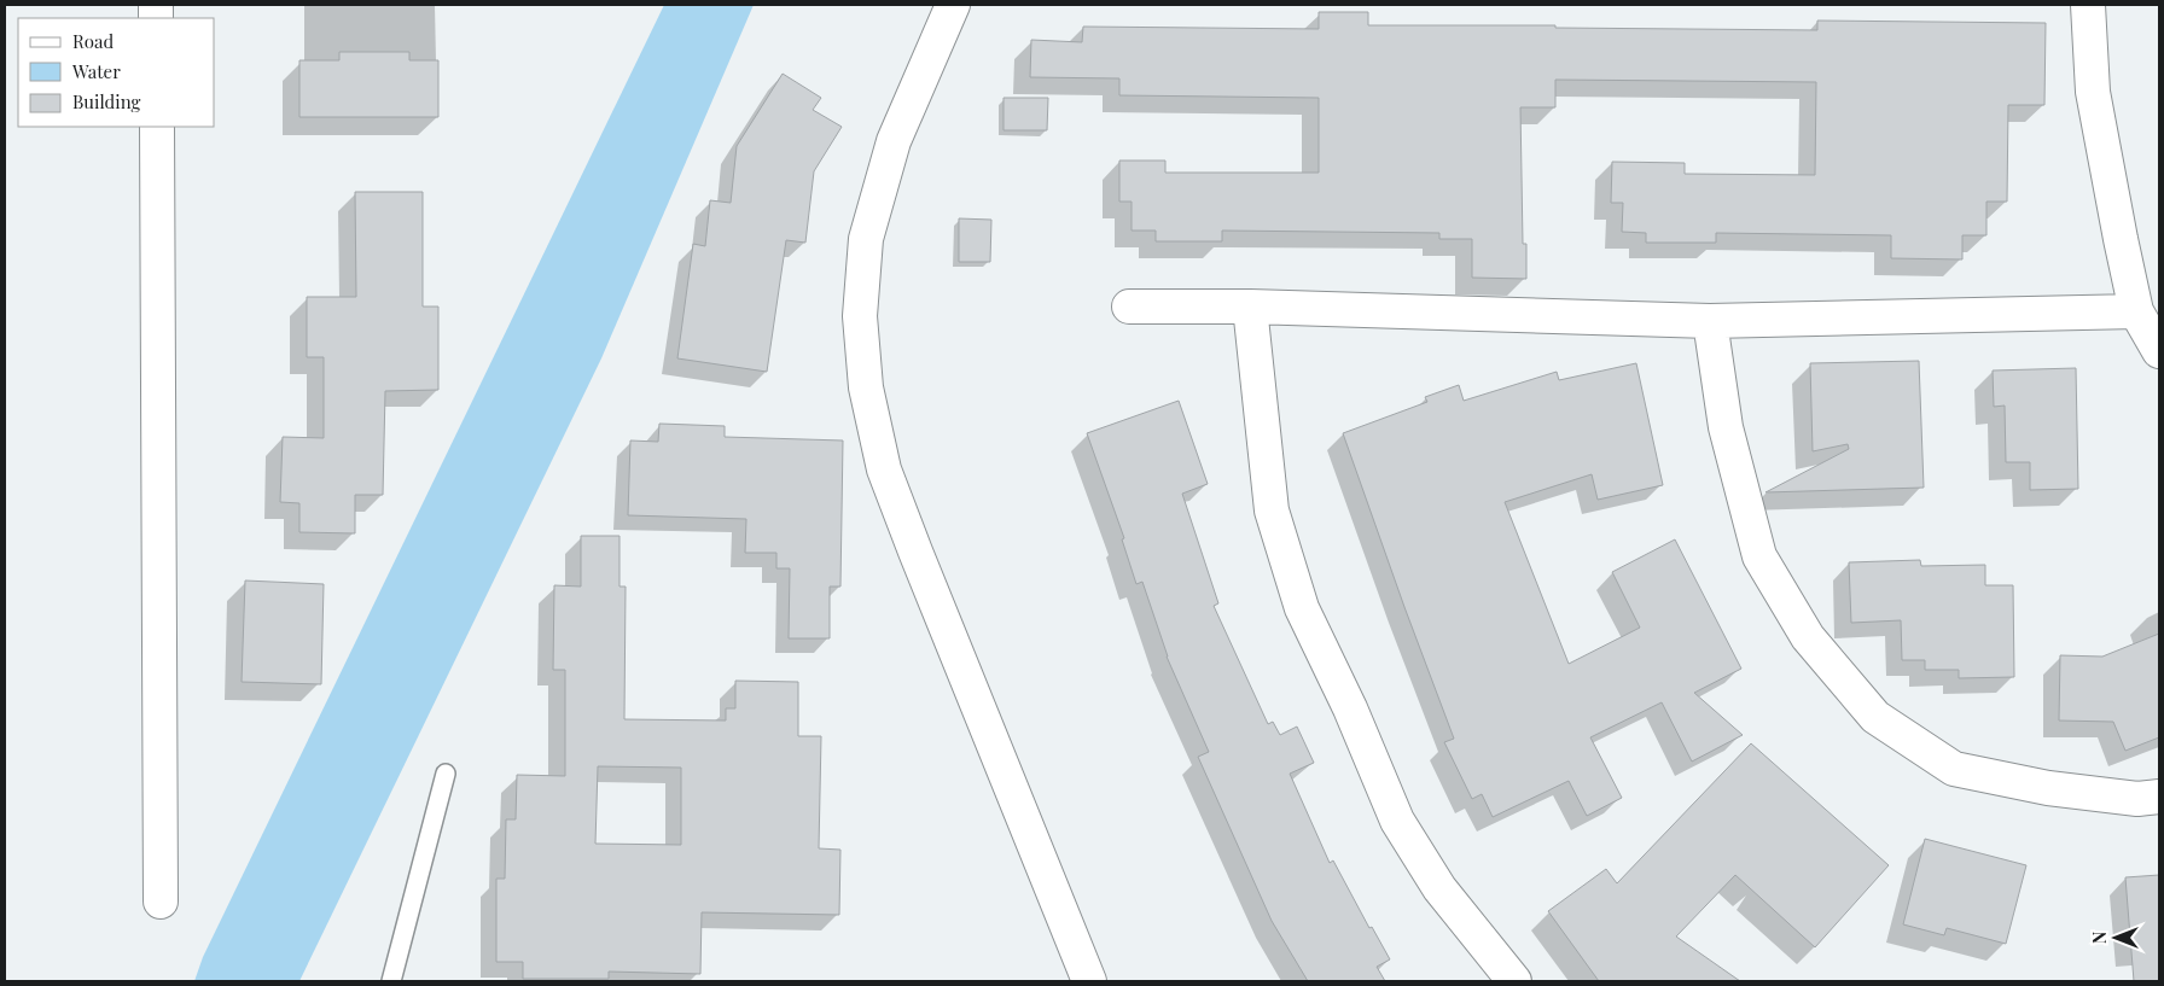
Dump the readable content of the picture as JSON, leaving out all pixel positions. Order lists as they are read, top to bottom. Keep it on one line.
{"legend":["Road","Water","Building"],"north":"left"}
